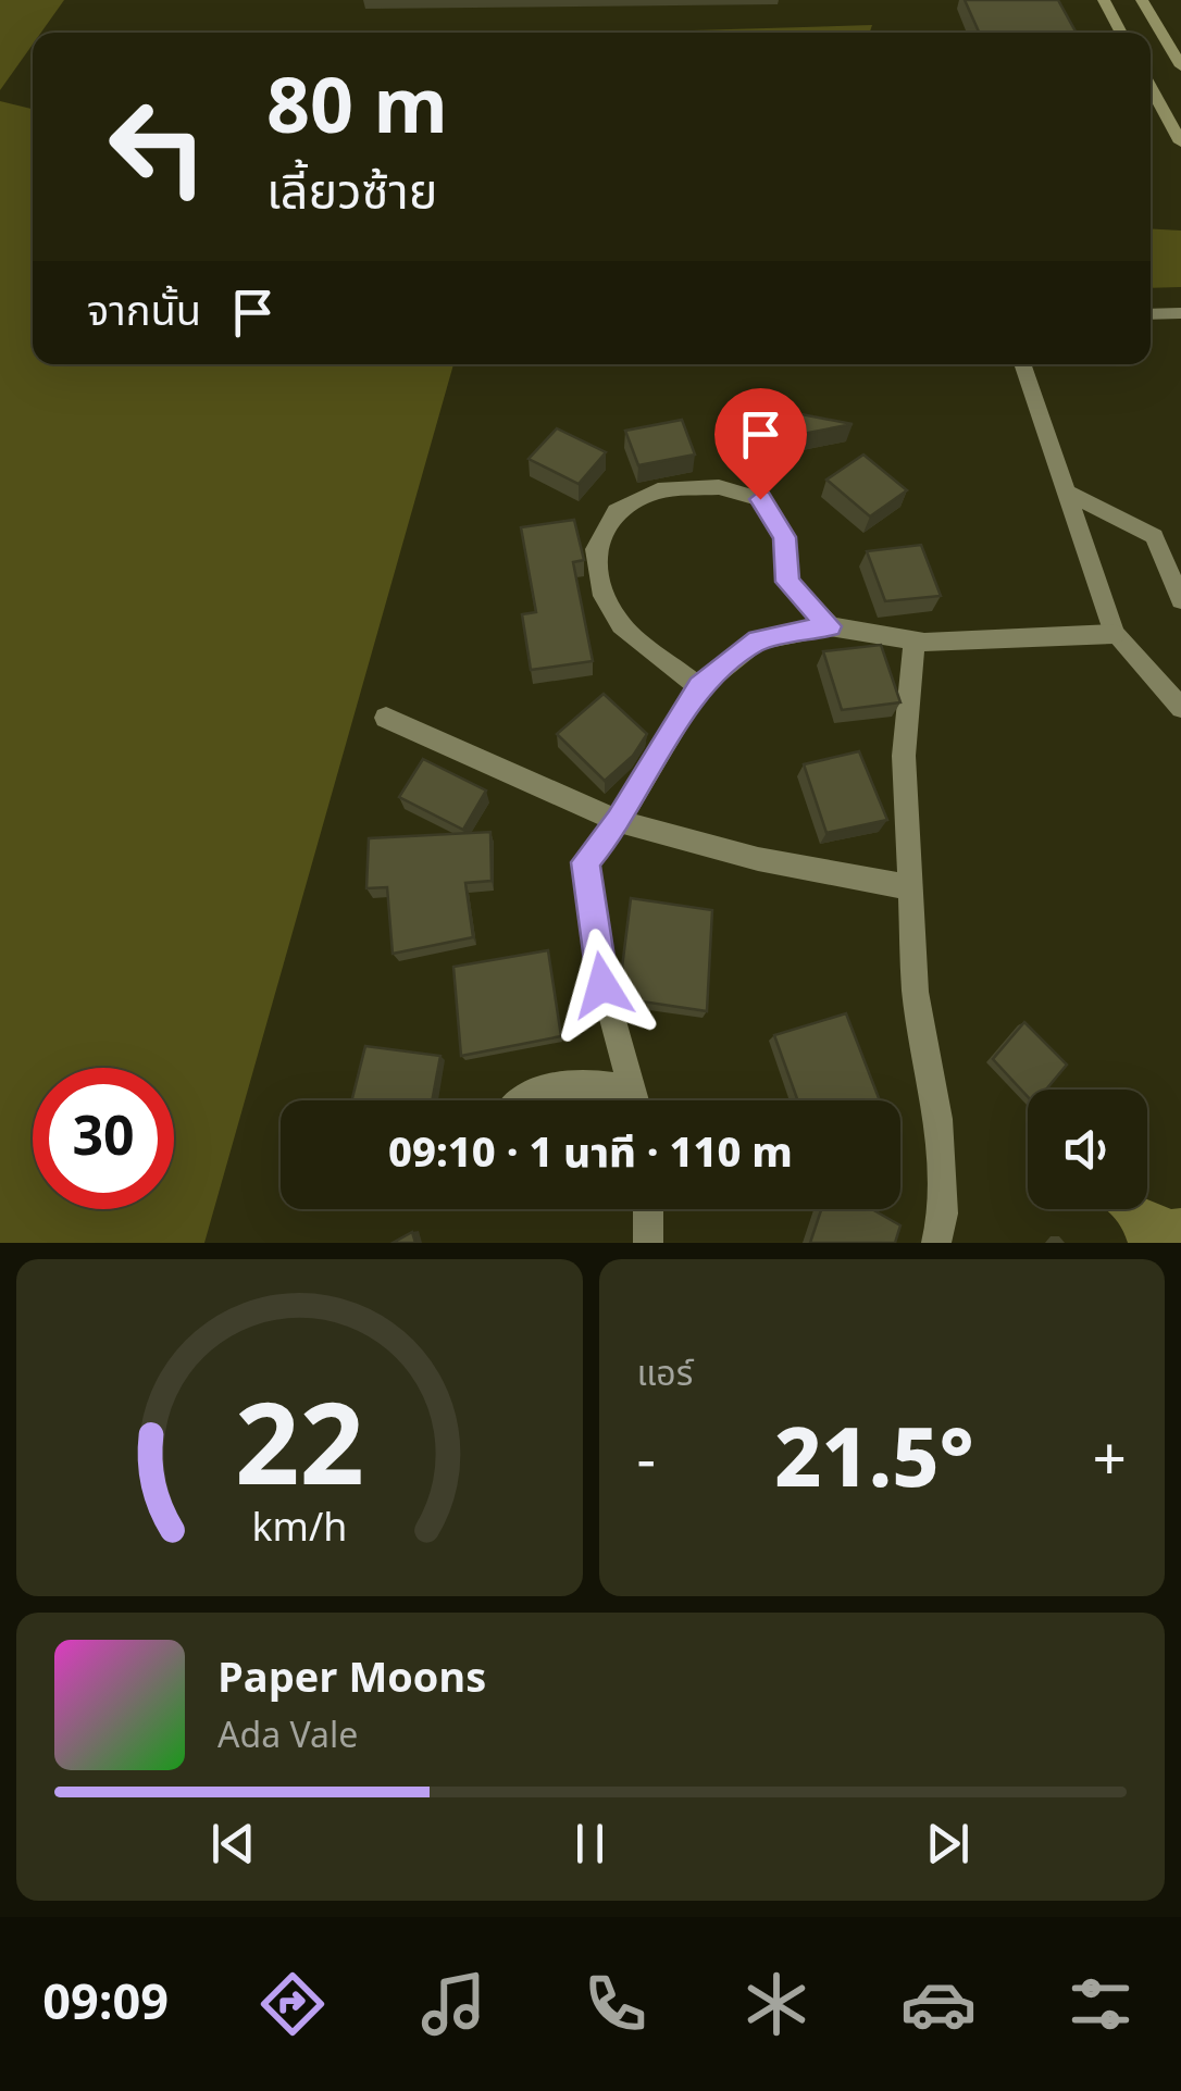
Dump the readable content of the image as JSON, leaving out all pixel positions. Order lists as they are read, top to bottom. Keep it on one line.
{"page":{"turn":["80 m","เลี้ยวซ้าย"],"then":"จากนั้น","limit":"30","trip":"09:10 · 1 นาที · 110 m","tile":"แอร์","heat":["−","21.5°","+"],"song":["Paper Moons","Ada Vale"],"tabs":"09:09","gauge":["22","km/h"]}}
